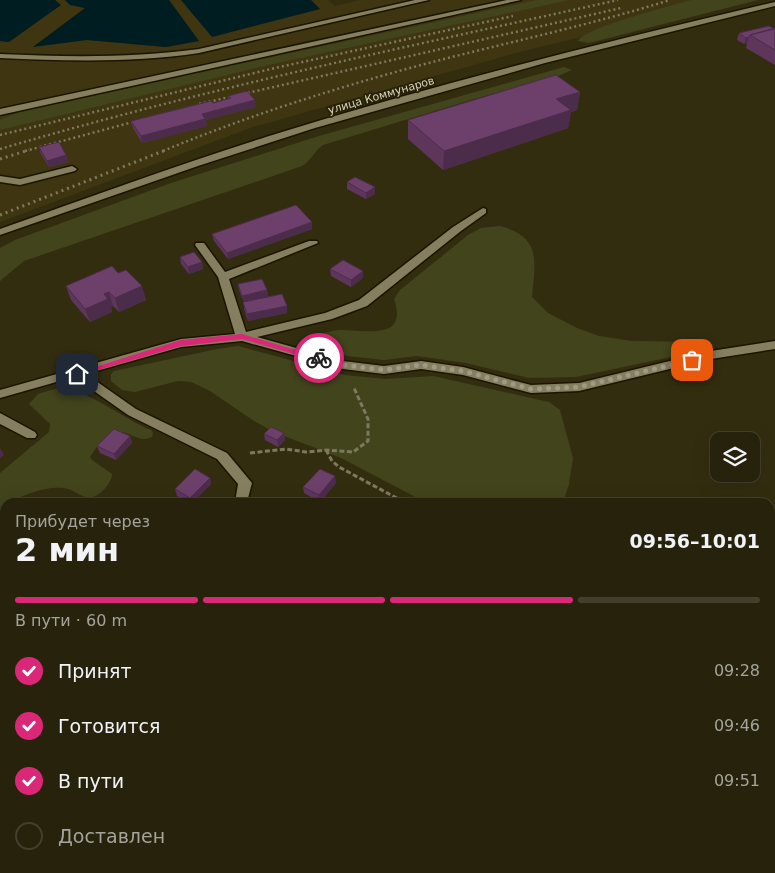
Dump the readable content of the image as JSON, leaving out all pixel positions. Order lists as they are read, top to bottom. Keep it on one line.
{"streets":{"street":["улица Коммунаров"]},"page":{"heading":["2 мин","Прибудет через","09:56–10:01"],"bar":"В пути · 60 m","list":[["Принят","09:28"],["Готовится","09:46"],["В пути","09:51"],"Доставлен"]}}
